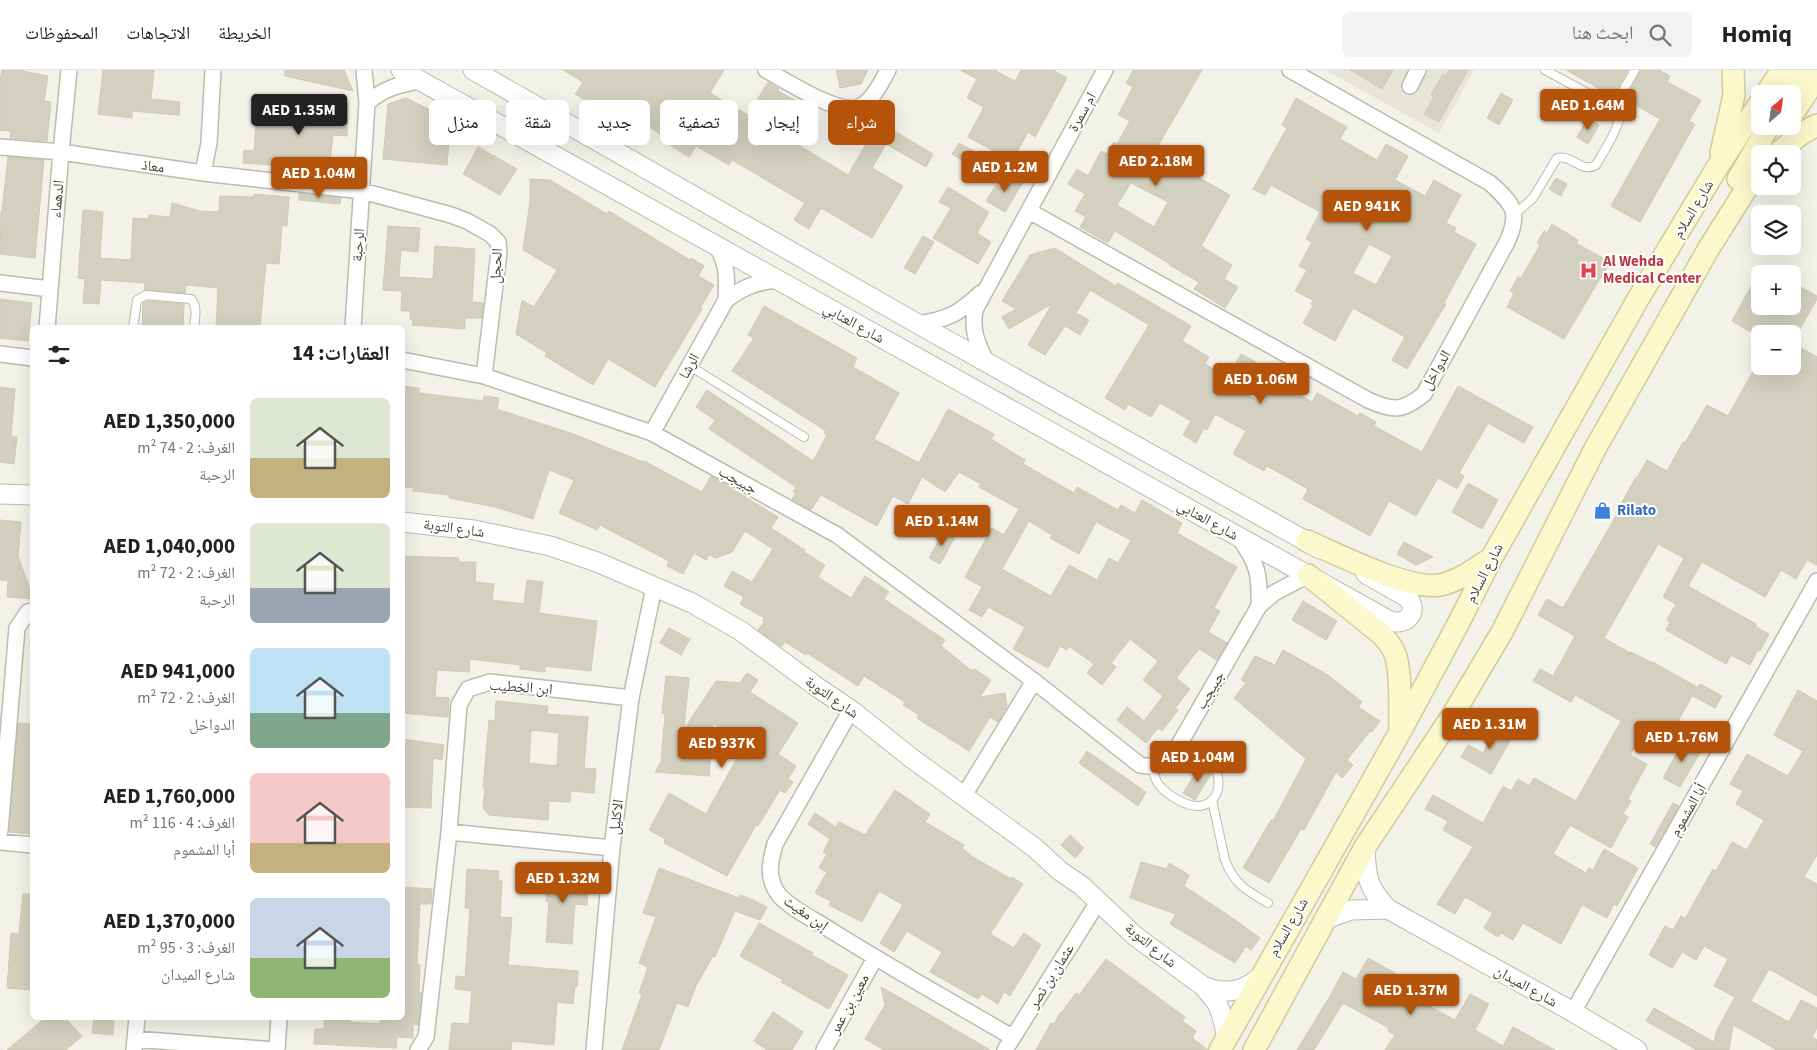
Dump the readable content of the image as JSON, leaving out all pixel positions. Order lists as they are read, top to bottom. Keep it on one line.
{"streets":{"main road":["شارع السلام"],"street":["ام سمرة","معاذ","الدهماء","الرحبة","الحجل","شارع العنابي","الرشا","الدواخل","جبيجب","شارع التوبة","ابن الخطيب","أبا المشموم","الاكليل","إبن مغيث","عثمان بن نصر","شارع الميدان","معين بن عمر"]},"crossings":[["ام سمرة","شارع العنابي"],["ام سمرة","الدواخل"],["معاذ","الدهماء"],["معاذ","الرحبة"],["معاذ","الحجل"],["شارع السلام","شارع التوبة"],["شارع السلام","شارع الميدان"],["الرحبة","الحجل"],["الحجل","جبيجب"],["شارع العنابي","الرشا"],["شارع العنابي","جبيجب"],["الرشا","جبيجب"],["شارع التوبة","الاكليل"],["شارع التوبة","إبن مغيث"],["شارع التوبة","عثمان بن نصر"],["ابن الخطيب","الاكليل"],["أبا المشموم","شارع الميدان"],["إبن مغيث","عثمان بن نصر"],["إبن مغيث","معين بن عمر"]],"places":{"hospital":["Al Wehda Medical Center"],"shop":["Rilato"]},"north":"top right","page":{"header":"Homiq","search":"ابحث هنا","nav":["الخريطة","الاتجاهات","المحفوظات"],"map_buttons":["+","−"],"price":["AED 1.64M","AED 1.35M","AED 2.18M","AED 1.2M","AED 1.04M","AED 941K","AED 1.06M","AED 1.14M","AED 1.31M","AED 1.76M","AED 937K","AED 1.04M","AED 1.32M","AED 1.37M"],"chip":["شراء","إيجار","تصفية","جديد","شقة","منزل"],"heading":"العقارات: 14","list":[{"name":"AED 1,350,000","note":"الغرف: 2 · 74 m² · الرحبة"},{"name":"AED 1,040,000","note":"الغرف: 2 · 72 m² · الرحبة"},{"name":"AED 941,000","note":"الغرف: 2 · 72 m² · الدواخل"},{"name":"AED 1,760,000","note":"الغرف: 4 · 116 m² · أبا المشموم"},{"name":"AED 1,370,000","note":"الغرف: 3 · 95 m² · شارع الميدان"}]}}
